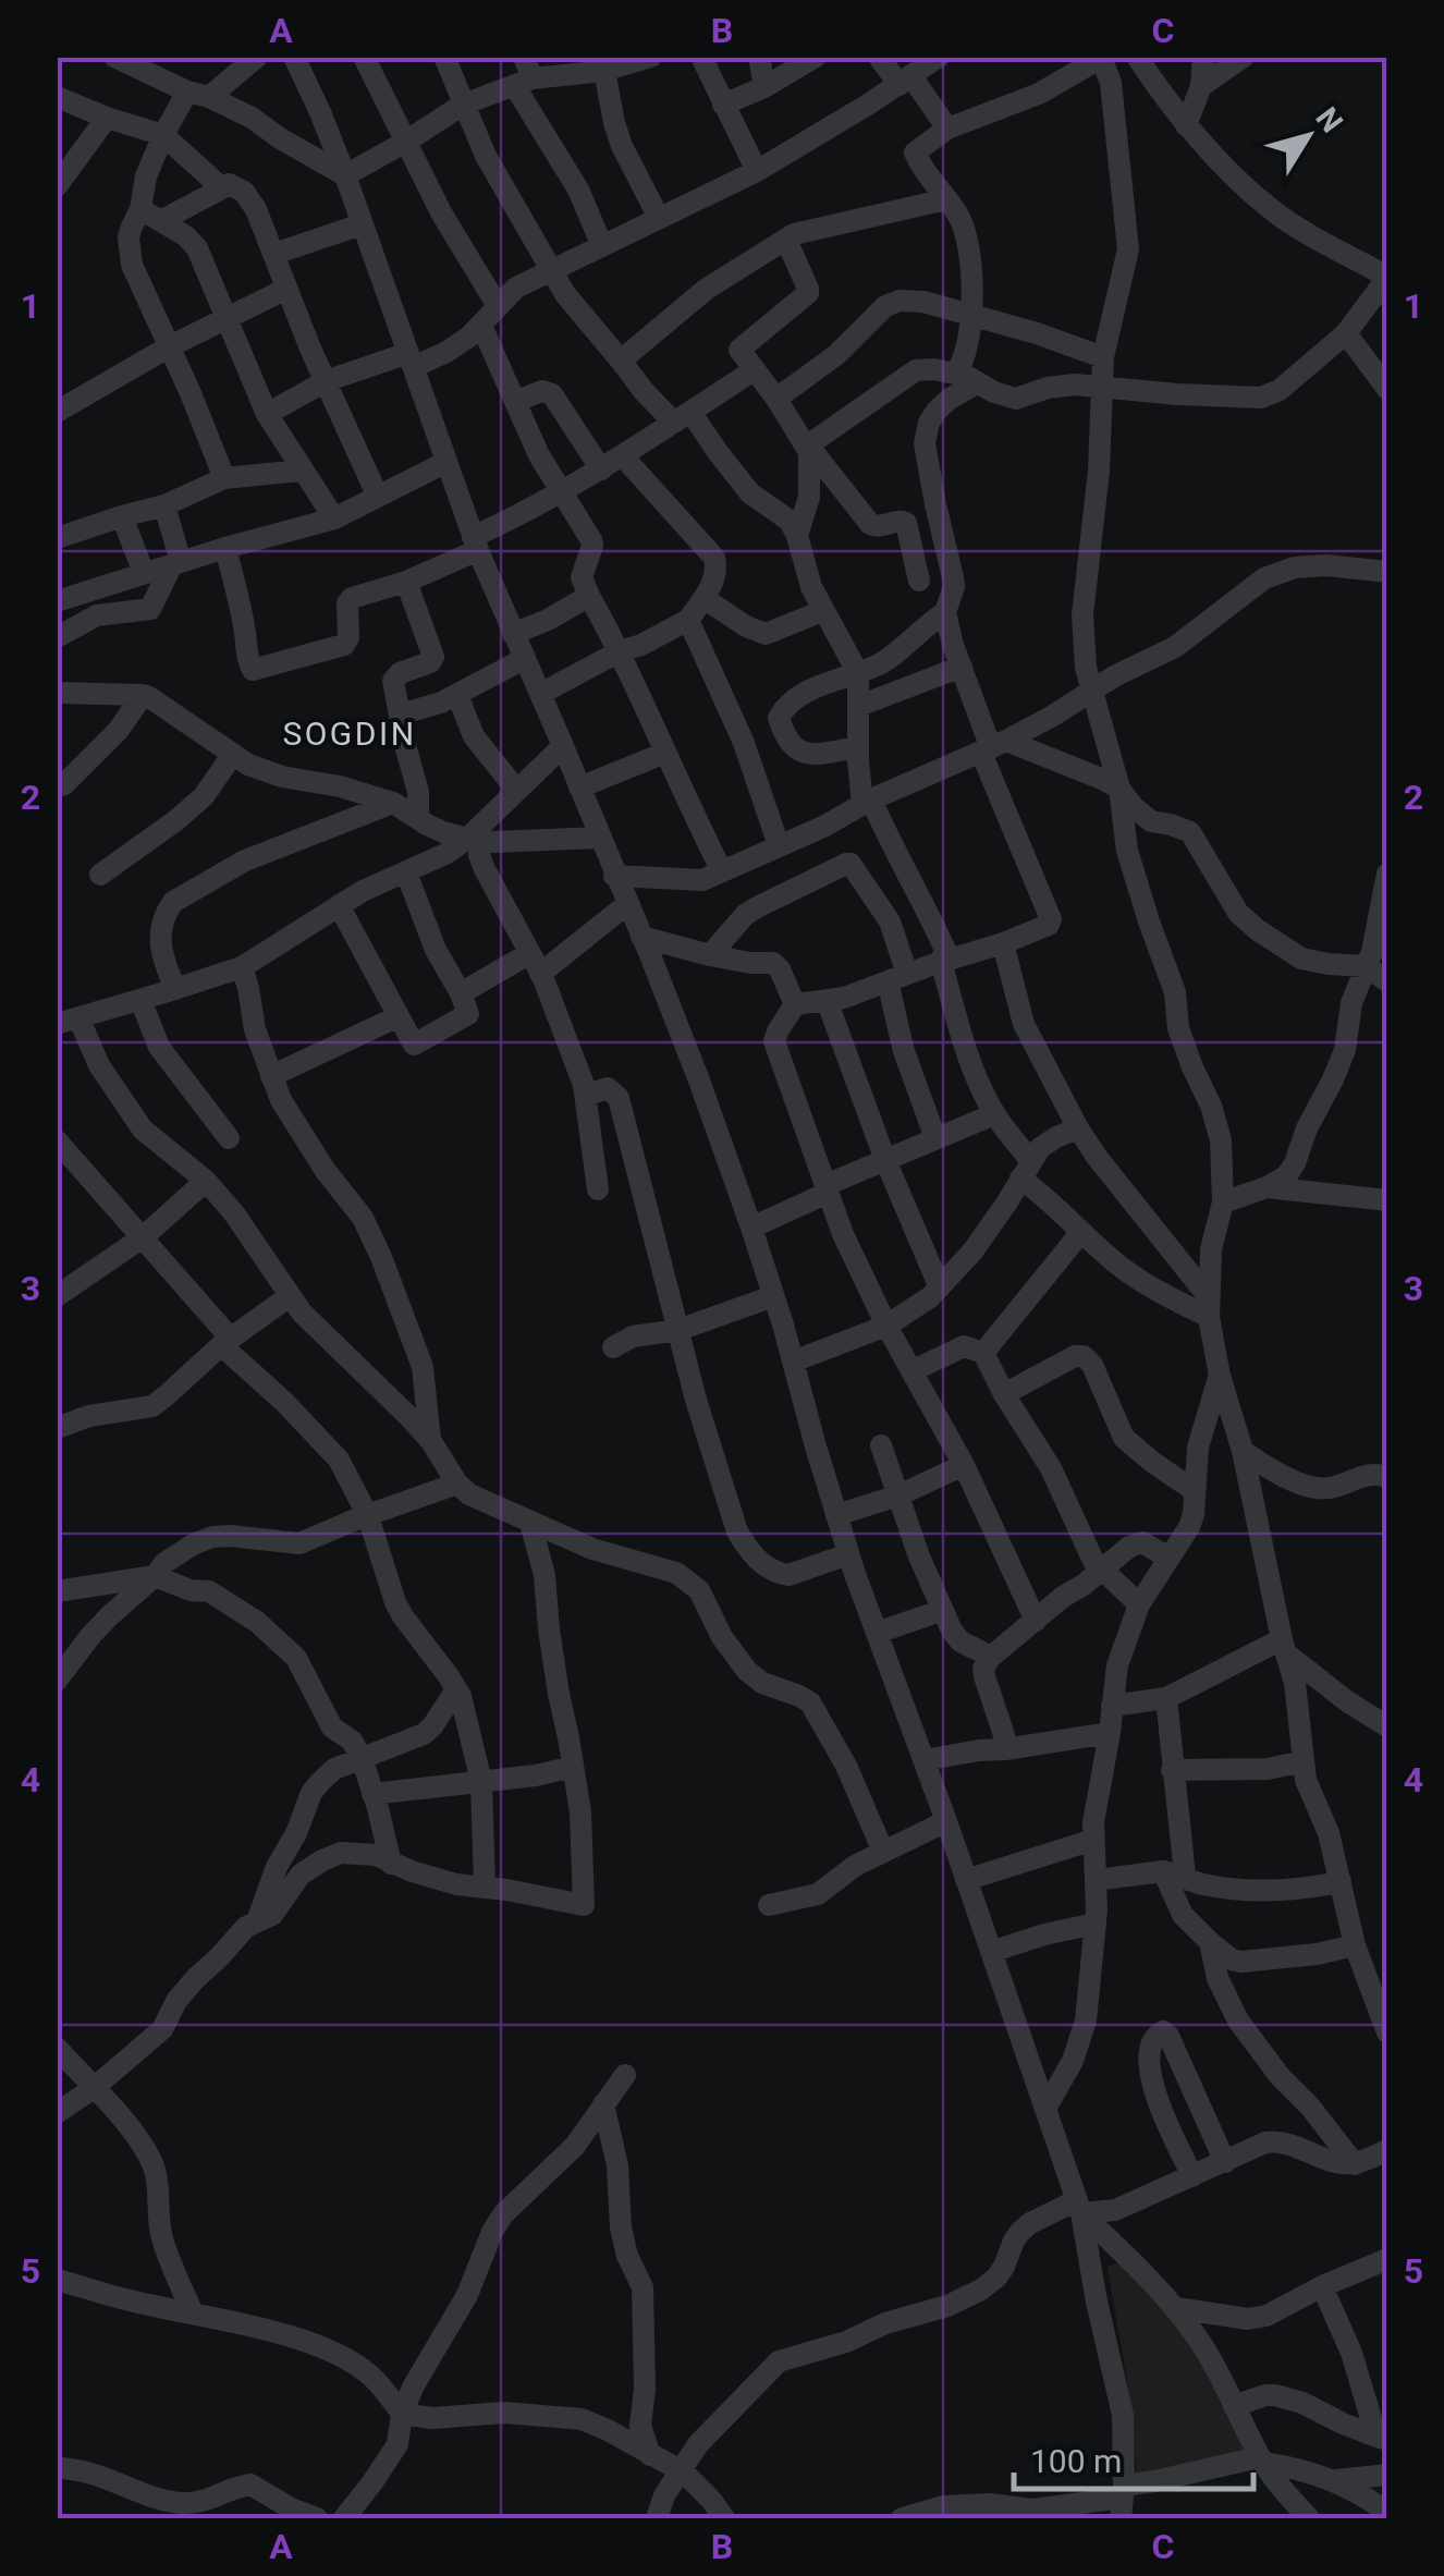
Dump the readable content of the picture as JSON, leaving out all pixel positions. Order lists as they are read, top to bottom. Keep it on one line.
{"districts":["SOGDIN"],"scale_bar":"100 m","north":"top right","grid":{"columns":["A","B","C"],"rows":["1","2","3","4","5"]}}
